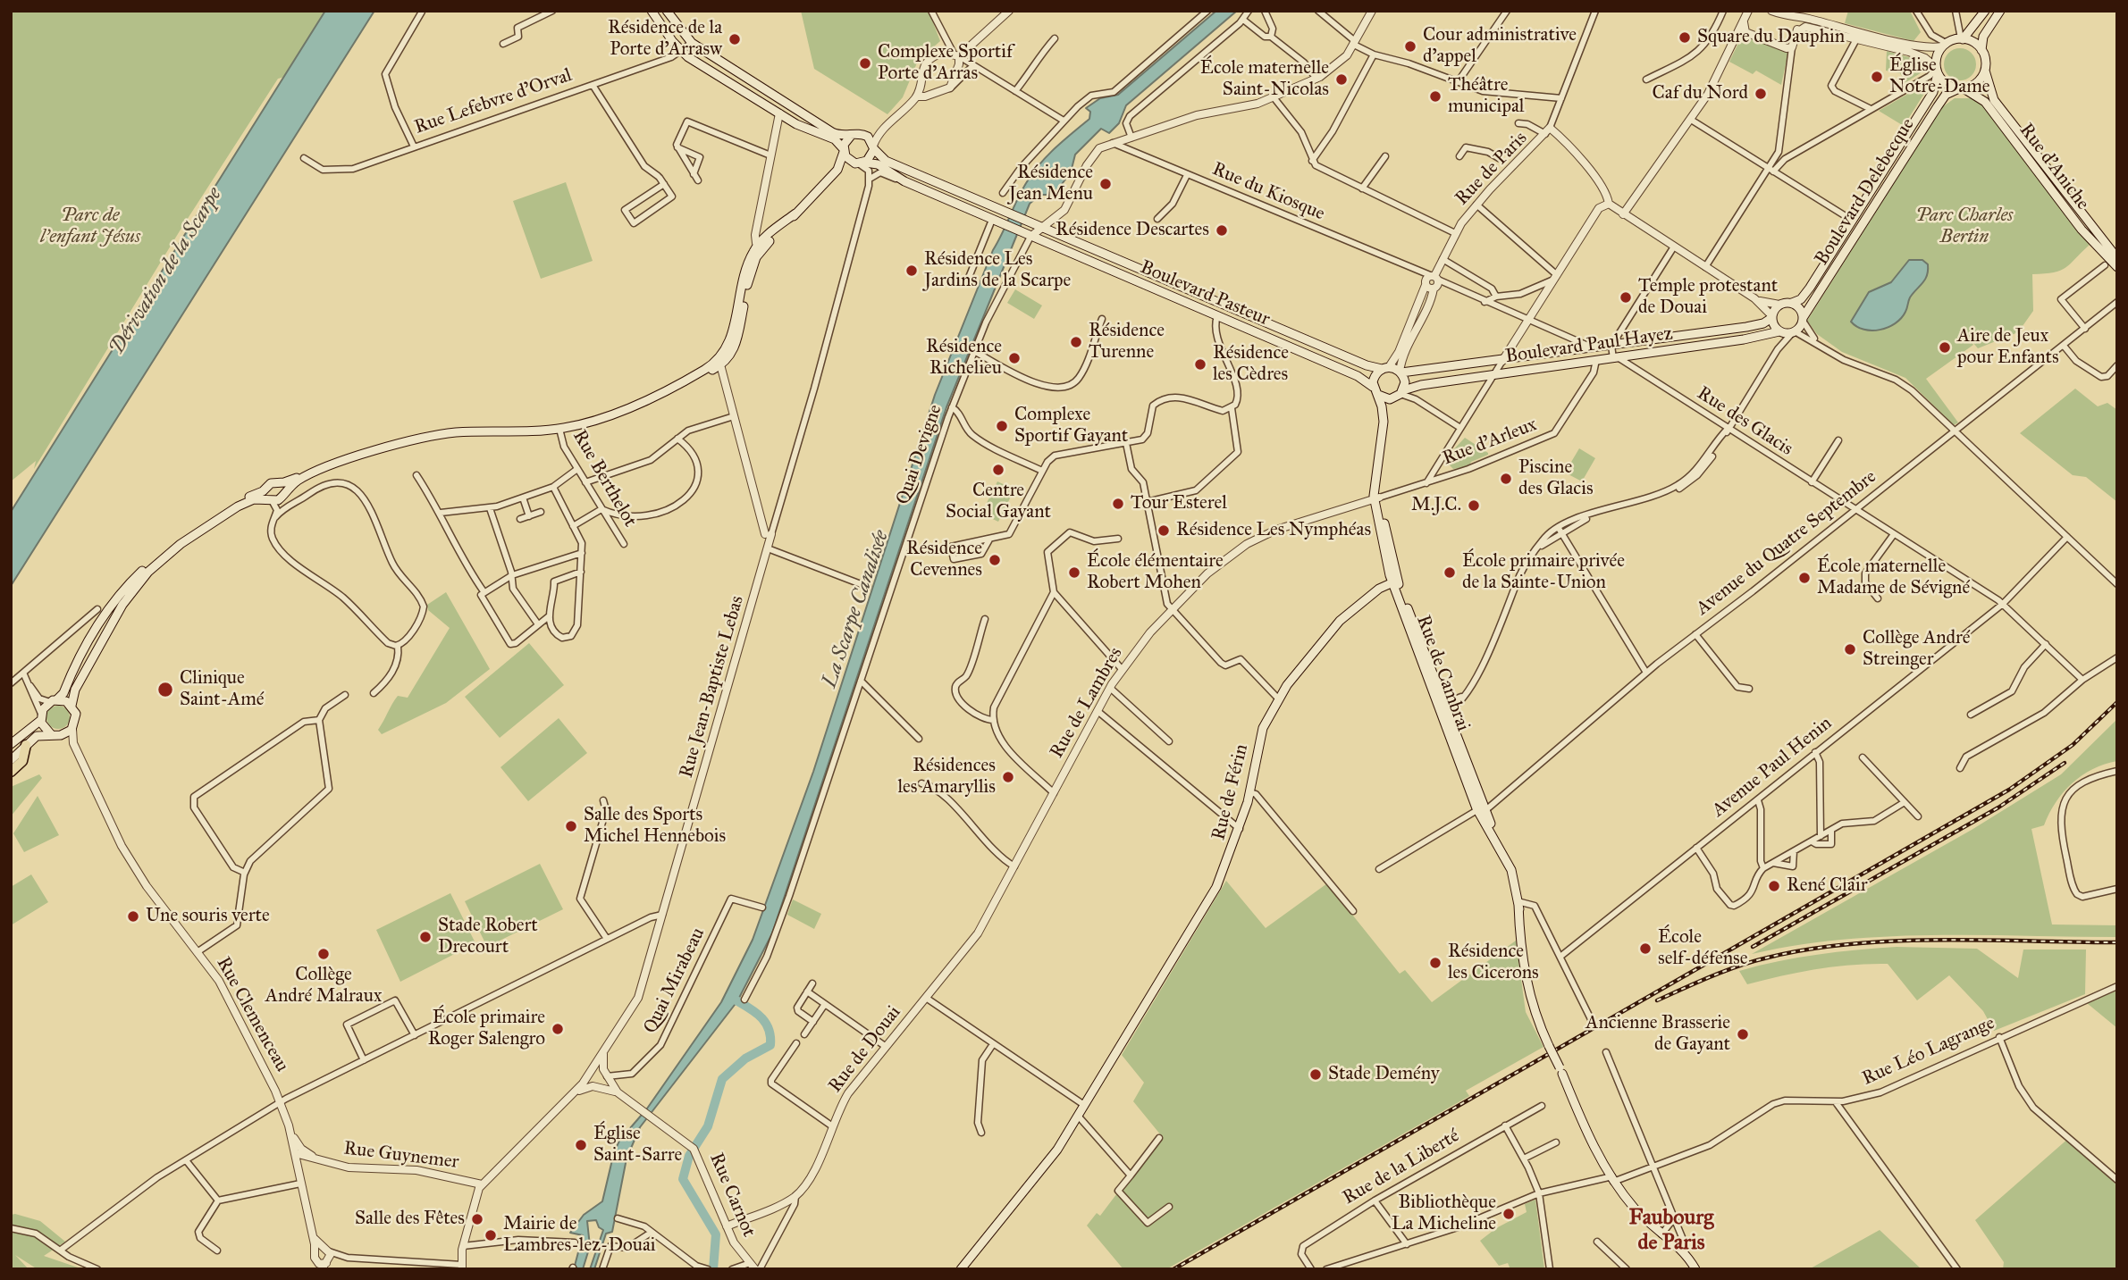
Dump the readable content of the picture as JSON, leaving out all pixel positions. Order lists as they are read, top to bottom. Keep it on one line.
{"streets":{"main road":["Rue d'Aniche","Boulevard Delebecque","Boulevard Pasteur","Boulevard Paul Hayez","Rue de Cambrai","Rue de Férin"],"street":["Rue Lefebvre d'Orval","Rue de Paris","Rue du Kiosque","Rue des Glacis","Rue d'Arleux","Quai Devigne","Rue Berthelot","Avenue du Quatre Septembre","Rue Jean-Baptiste Lebas","Rue de Lambres","Avenue Paul Henin","Quai Mirabeau","Rue Clemenceau","Rue de Douai","Rue Léo Lagrange","Rue Guynemer","Rue de la Liberté","Rue Carnot"]},"crossings":[["Rue d'Aniche","Boulevard Delebecque"],["Rue de Paris","Rue du Kiosque"],["Rue de Paris","Boulevard Pasteur"],["Rue de Paris","Boulevard Paul Hayez"],["Rue de Paris","Rue de Cambrai"],["Rue du Kiosque","Quai Devigne"],["Boulevard Delebecque","Boulevard Paul Hayez"],["Boulevard Pasteur","Boulevard Paul Hayez"],["Boulevard Pasteur","Quai Devigne"],["Boulevard Pasteur","Rue de Cambrai"],["Boulevard Paul Hayez","Rue des Glacis"],["Boulevard Paul Hayez","Rue d'Arleux"],["Boulevard Paul Hayez","Rue de Cambrai"],["Rue des Glacis","Avenue du Quatre Septembre"],["Rue des Glacis","Avenue Paul Henin"],["Rue d'Arleux","Rue de Cambrai"],["Rue d'Arleux","Rue de Lambres"],["Avenue du Quatre Septembre","Rue de Cambrai"],["Rue de Cambrai","Rue de Lambres"],["Rue de Cambrai","Rue de Férin"],["Rue de Cambrai","Rue Léo Lagrange"],["Rue Jean-Baptiste Lebas","Quai Mirabeau"],["Rue Jean-Baptiste Lebas","Rue Carnot"],["Rue de Lambres","Rue de Douai"],["Quai Mirabeau","Rue Carnot"],["Rue Clemenceau","Rue Guynemer"]],"districts":["Faubourg de Paris"],"water":["Dérivation de la Scarpe","La Scarpe Canalisée"],"parks":["Parc de l'enfant Jésus","Parc Charles Bertin"],"places":["Square du Dauphin","Résidence de la Porte d'Arrasw","Cour administrative d'appel","Complexe Sportif Porte d'Arras","Église Notre-Dame","École maternelle Saint-Nicolas","Caf du Nord","Théâtre municipal","Résidence Jean Menu","Résidence Descartes","Résidence Les Jardins de la Scarpe","Temple protestant de Douai","Résidence Turenne","Aire de Jeux pour Enfants","Résidence Richelieu","Résidence les Cèdres","Complexe Sportif Gayant","Centre Social Gayant","Piscine des Glacis","Tour Esterel","M.J.C.","Résidence Les Nymphéas","Résidence Cevennes","École élémentaire Robert Mohen","École primaire privée de la Sainte-Union","École maternelle Madame de Sévigné","Collège André Streinger","Clinique Saint-Amé","Résidences les Amaryllis","Salle des Sports Michel Hennebois","René Clair","Une souris verte","Stade Robert Drecourt","École self-défense","Collège André Malraux","Résidence les Cicerons","École primaire Roger Salengro","Ancienne Brasserie de Gayant","Stade Demény","Église Saint-Sarre","Bibliothèque La Micheline","Salle des Fêtes","Mairie de Lambres-lez-Douai"]}
